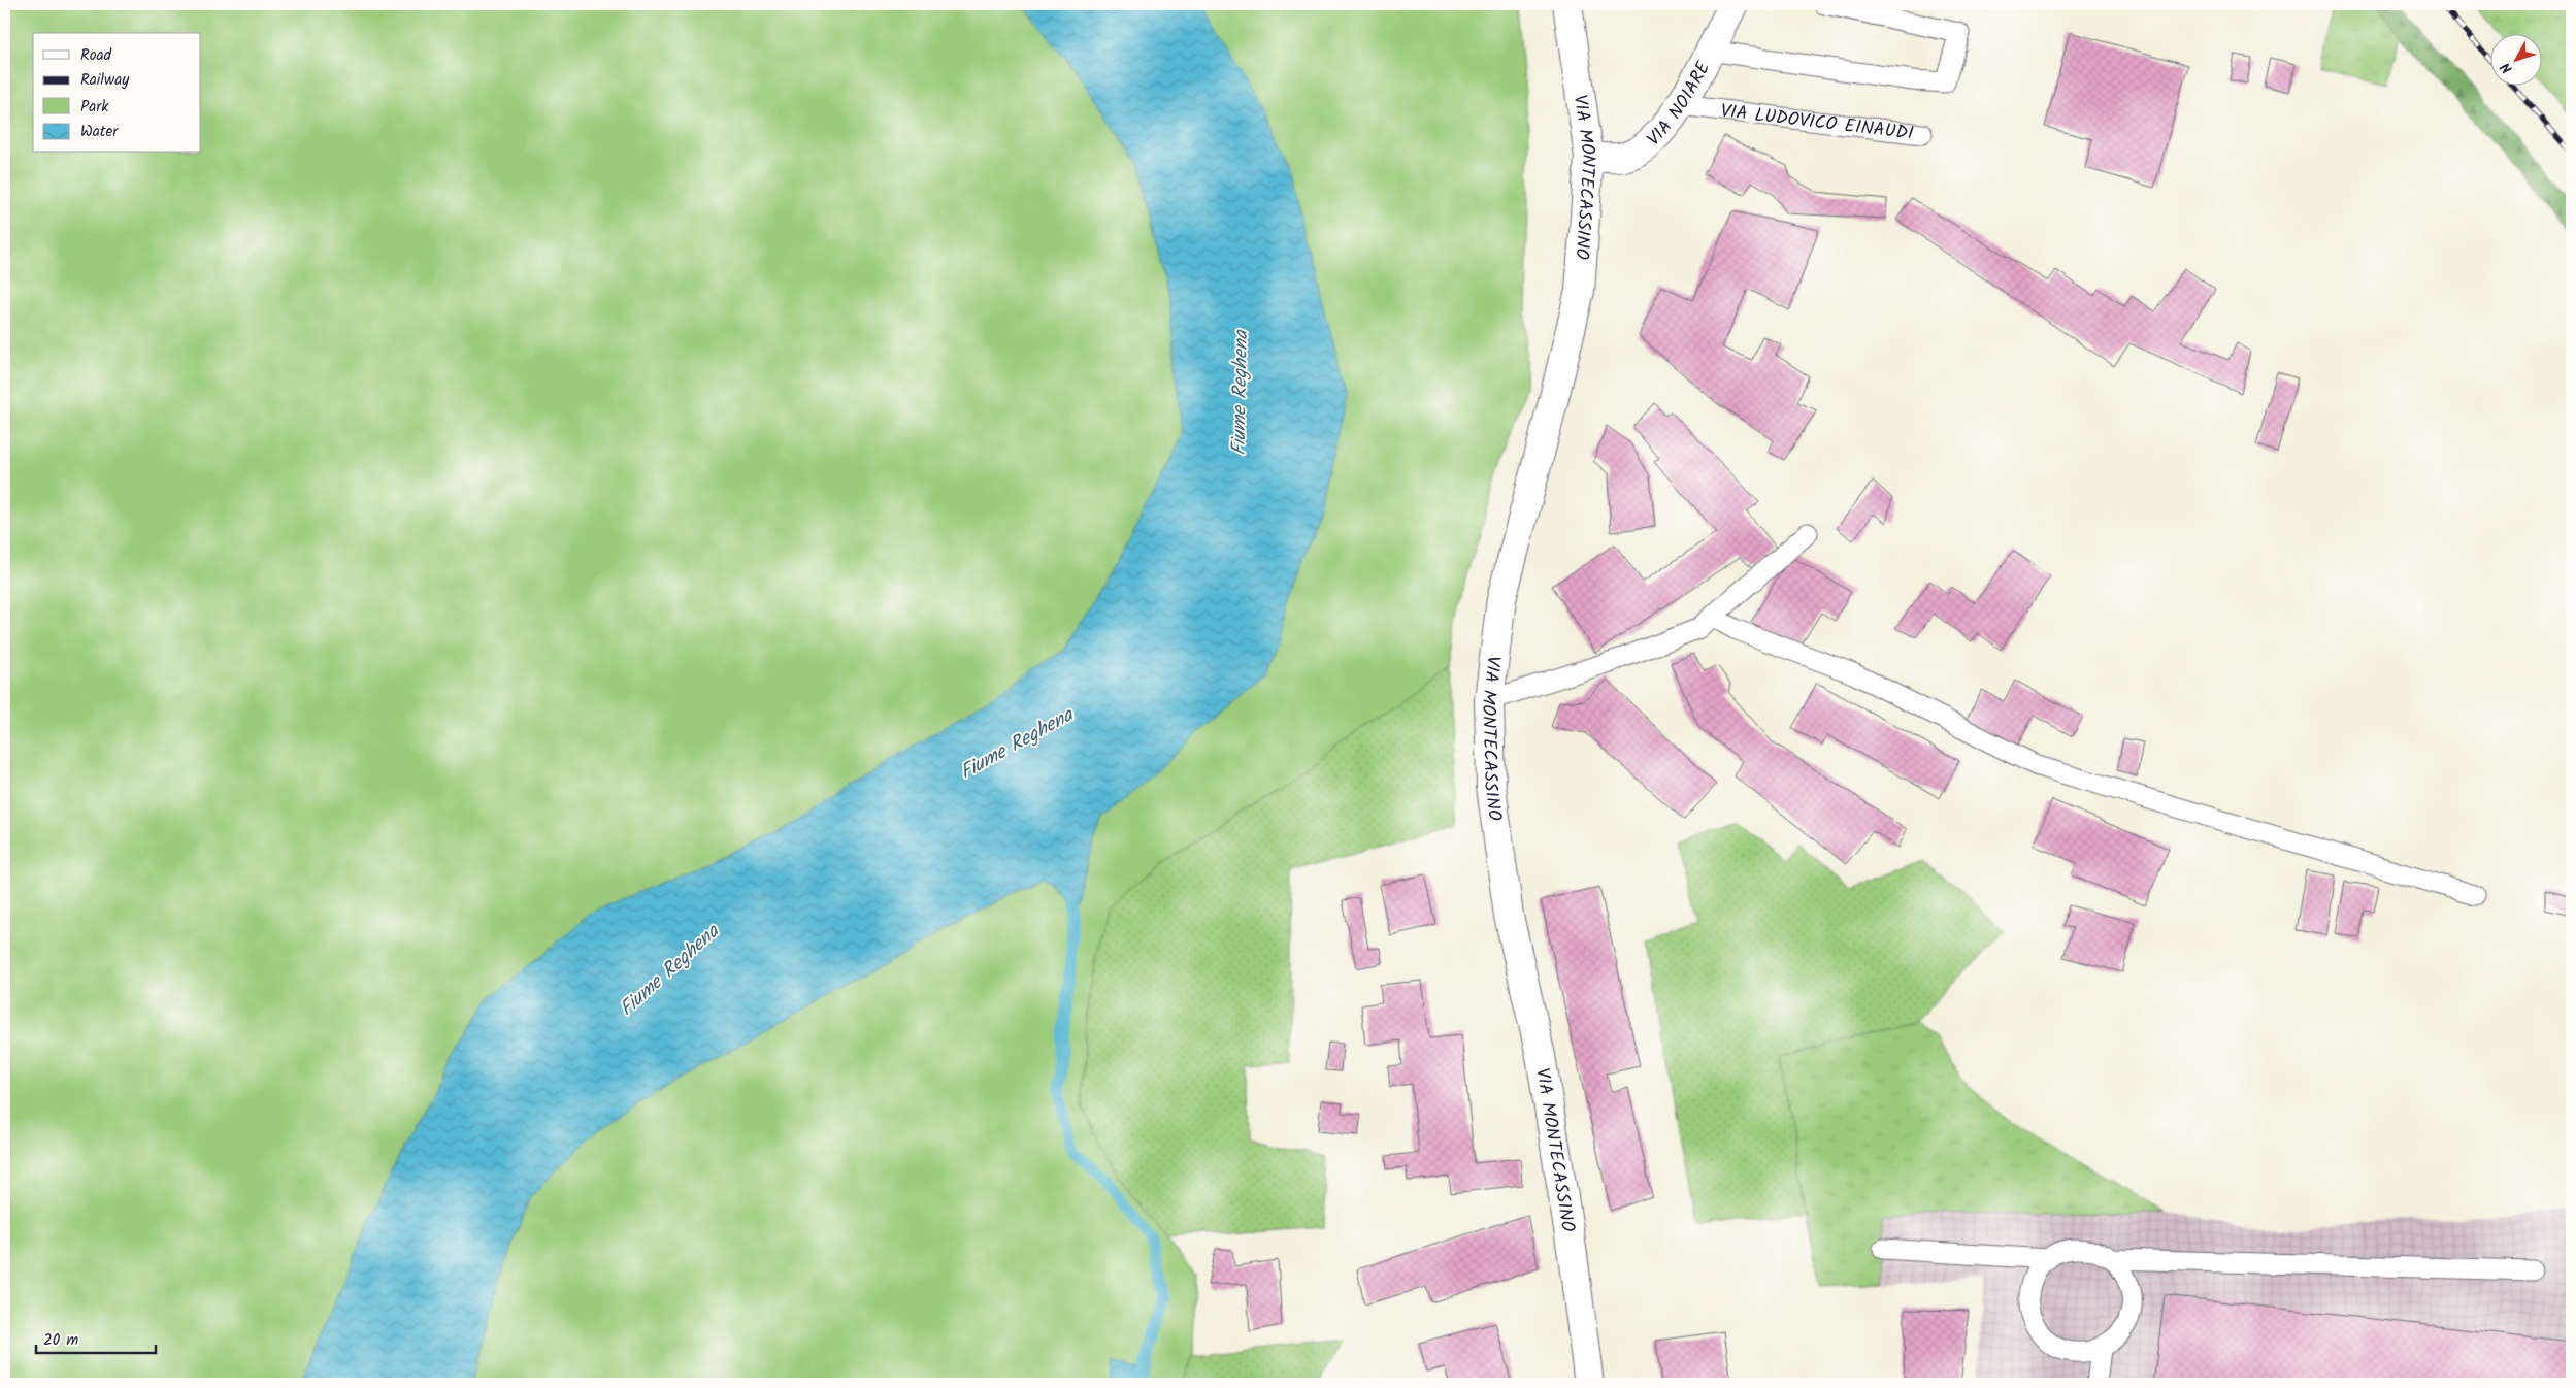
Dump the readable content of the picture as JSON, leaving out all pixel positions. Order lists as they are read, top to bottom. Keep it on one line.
{"streets":{"street":["VIA NOIARE","VIA MONTECASSINO"],"lane":["VIA LUDOVICO EINAUDI"]},"crossings":[["VIA NOIARE","VIA LUDOVICO EINAUDI"],["VIA NOIARE","VIA MONTECASSINO"]],"water":["Fiume Reghena"],"legend":["Road","Railway","Park","Water"],"scale_bar":"20 m","north":"bottom left"}
